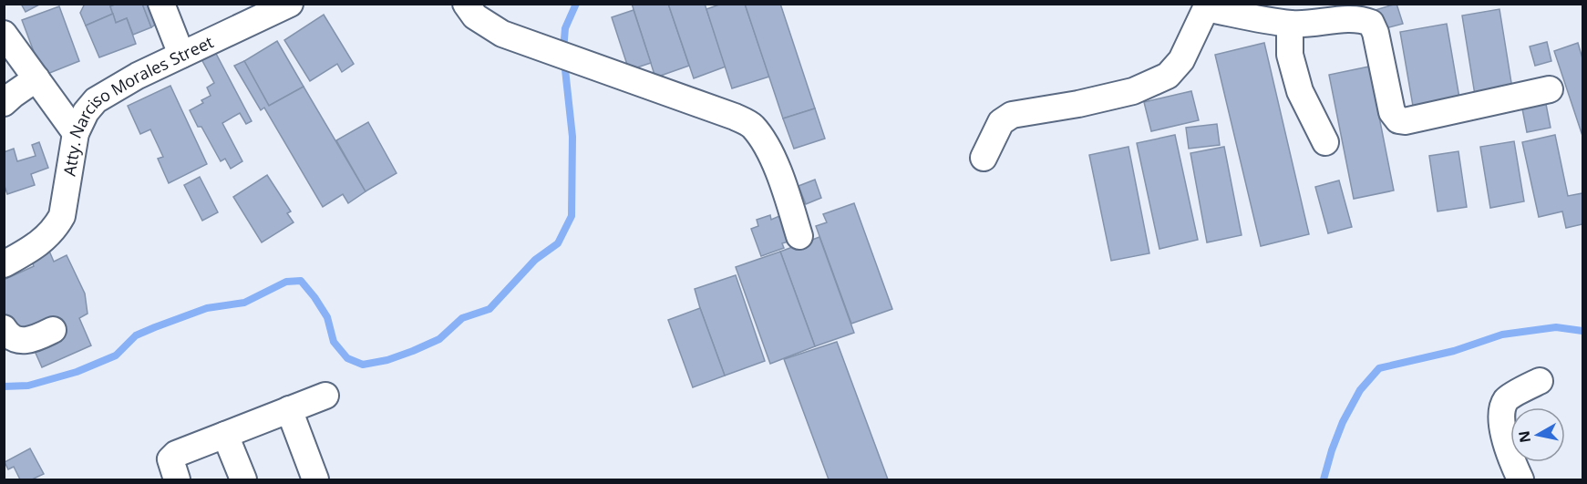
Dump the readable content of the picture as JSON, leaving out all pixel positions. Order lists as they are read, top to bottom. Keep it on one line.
{"streets":{"street":["Atty. Narciso Morales Street"]},"north":"left"}
